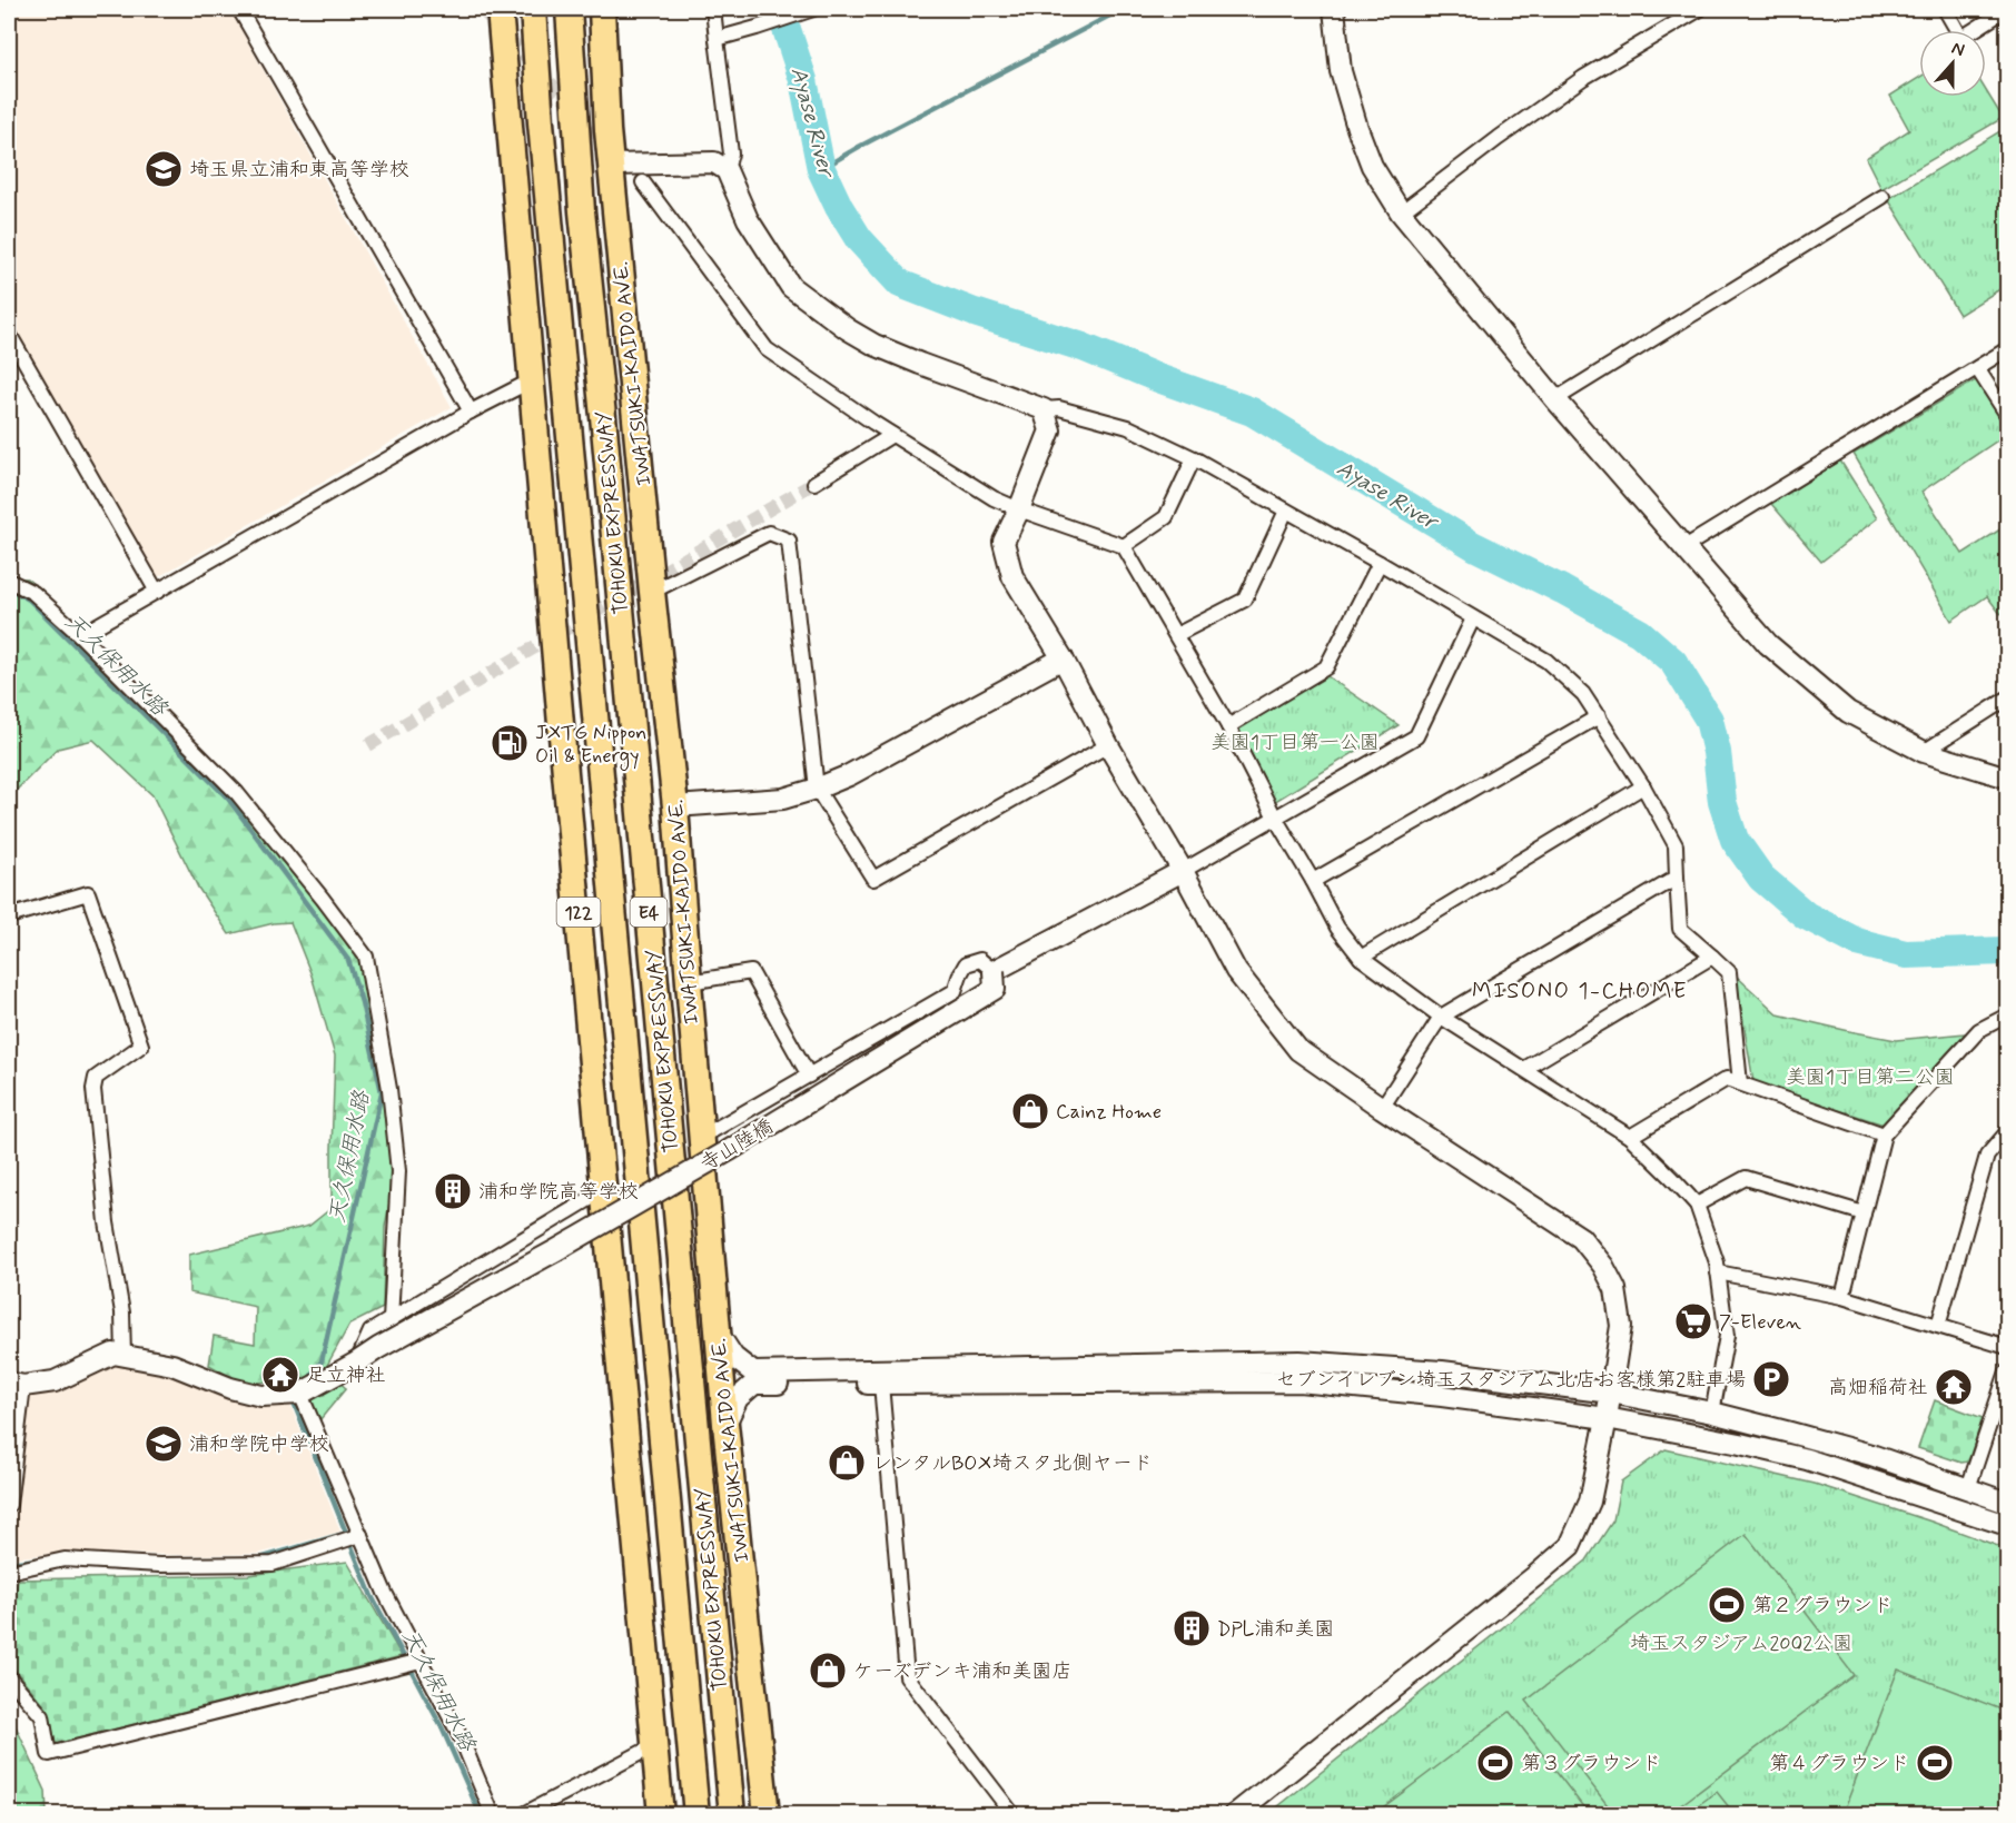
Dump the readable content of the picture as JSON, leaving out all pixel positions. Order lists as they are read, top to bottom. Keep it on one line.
{"streets":{"highway":["IWATSUKI-KAIDO AVE.","TOHOKU EXPRESSWAY","122","E4"],"street":["寺山陸橋"]},"districts":["MISONO 1-CHOME"],"water":["Ayase River","天久保用水路"],"parks":["美園1丁目第一公園","美園1丁目第二公園","埼玉スタジアム2002公園"],"places":{"school or university":["埼玉県立浦和東高等学校","浦和学院中学校"],"fuel station":["JXTG Nippon Oil & Energy"],"shop":["Cainz Home","レンタルBOX埼スタ北側ヤード","ケーズデンキ浦和美園店"],"building":["浦和学院高等学校","DPL浦和美園"],"supermarket":["7-Eleven"],"temple":["足立神社","高畑稲荷社"],"parking":["セブンイレブン埼玉スタジアム北店お客様第2駐車場"],"sports":["第２グラウンド","第３グラウンド","第４グラウンド"]},"north":"top"}
